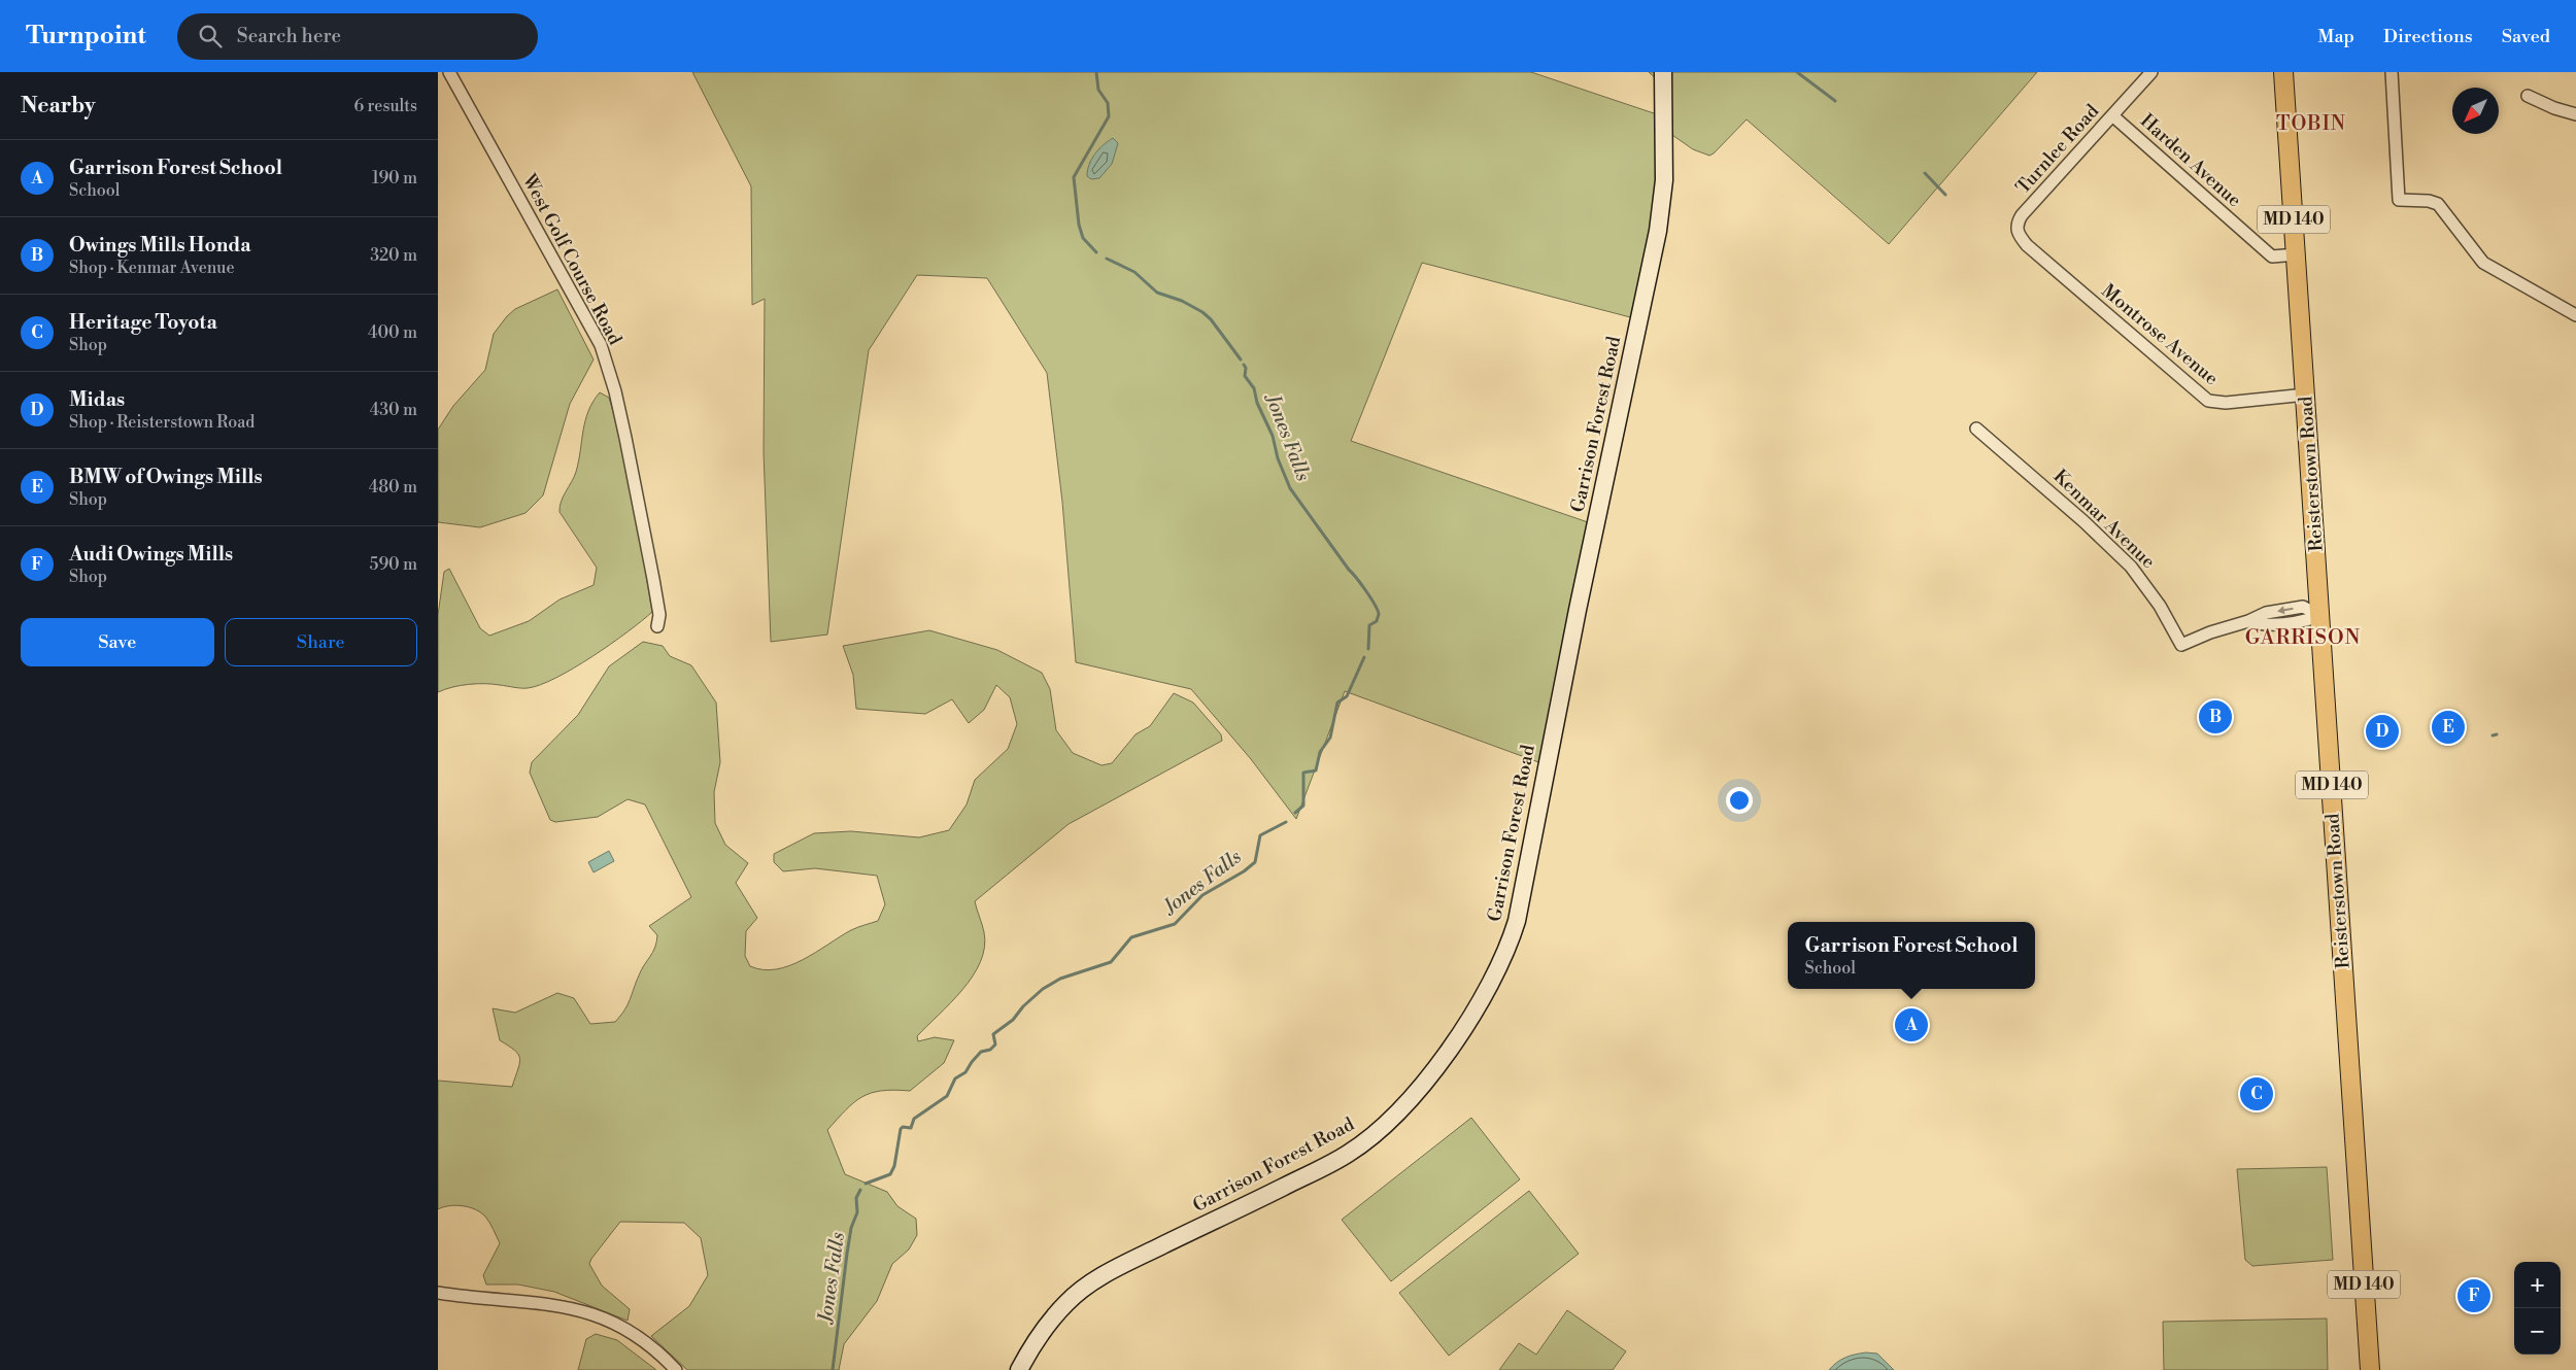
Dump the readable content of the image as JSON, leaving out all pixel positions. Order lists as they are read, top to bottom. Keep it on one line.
{"streets":{"main road":["MD 140","Garrison Forest Road","Reisterstown Road"],"street":["Turnlee Road","Harden Avenue","West Golf Course Road","Montrose Avenue","Kenmar Avenue"]},"crossings":[["Turnlee Road","Harden Avenue"],["Turnlee Road","Montrose Avenue"],["Harden Avenue","Reisterstown Road"],["Montrose Avenue","Reisterstown Road"],["Reisterstown Road","Kenmar Avenue"]],"districts":["TOBIN","GARRISON"],"water":["Jones Falls"],"north":"bottom left","page":{"header":"Turnpoint","search":"Search here","nav":["Map","Directions","Saved"],"heading":["Nearby","6 results"],"list":[{"mark":"A","name":"Garrison Forest School","note":"School","value":"190 m"},{"mark":"B","name":"Owings Mills Honda","note":"Shop · Kenmar Avenue","value":"320 m"},{"mark":"C","name":"Heritage Toyota","note":"Shop","value":"400 m"},{"mark":"D","name":"Midas","note":"Shop · Reisterstown Road","value":"430 m"},{"mark":"E","name":"BMW of Owings Mills","note":"Shop","value":"480 m"},{"mark":"F","name":"Audi Owings Mills","note":"Shop","value":"590 m"}],"buttons":["Save","Share"],"pins":["B","E","D","A","C","F"],"popup":["Garrison Forest School","School"],"map_buttons":["+","−"]}}
